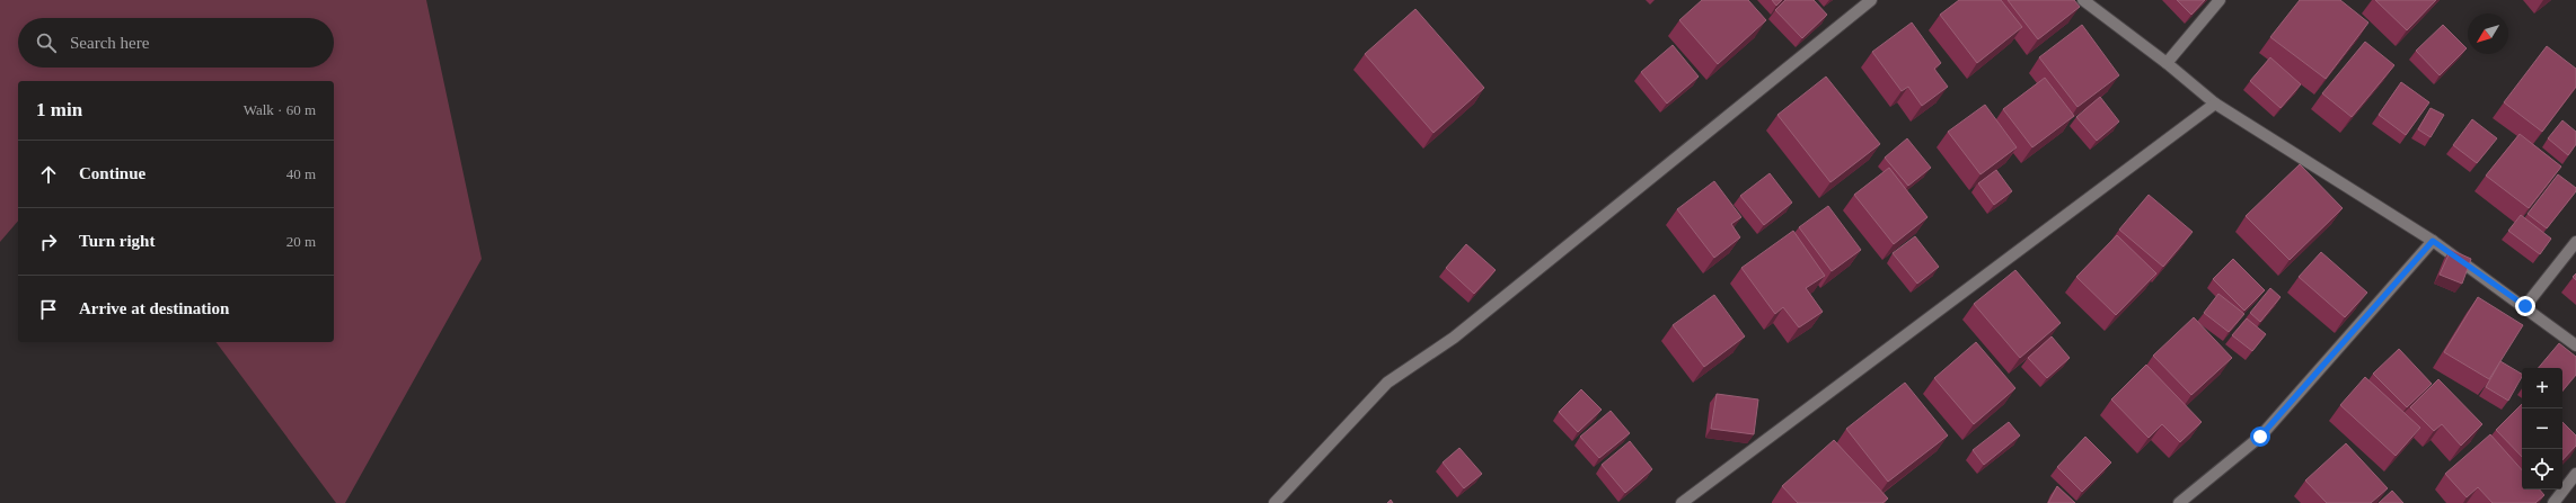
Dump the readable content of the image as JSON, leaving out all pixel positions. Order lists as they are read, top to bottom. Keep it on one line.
{"north":"bottom left","page":{"search":"Search here","heading":["1 min","Walk · 60 m"],"list":[["Continue","40 m"],["Turn right","20 m"],"Arrive at destination"],"map_buttons":["+","−"]}}
